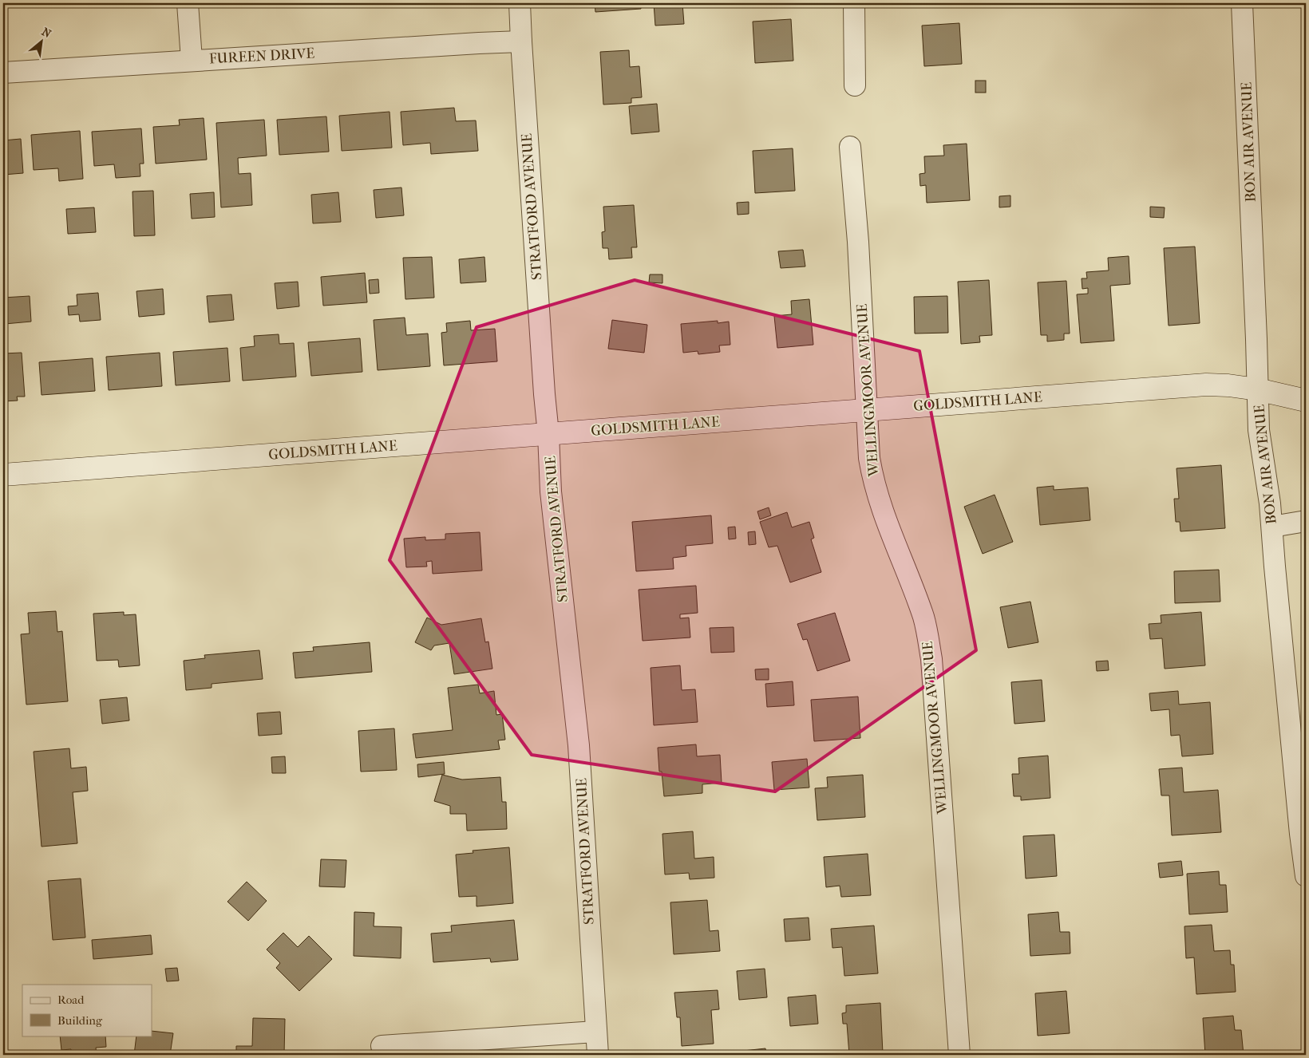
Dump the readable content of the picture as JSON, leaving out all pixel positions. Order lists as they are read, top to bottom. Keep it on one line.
{"streets":{"street":["FUREEN DRIVE","BON AIR AVENUE","STRATFORD AVENUE","WELLINGMOOR AVENUE","GOLDSMITH LANE"]},"crossings":[["FUREEN DRIVE","STRATFORD AVENUE"],["BON AIR AVENUE","GOLDSMITH LANE"],["STRATFORD AVENUE","GOLDSMITH LANE"],["WELLINGMOOR AVENUE","GOLDSMITH LANE"]],"legend":["Road","Building"],"north":"top right"}
